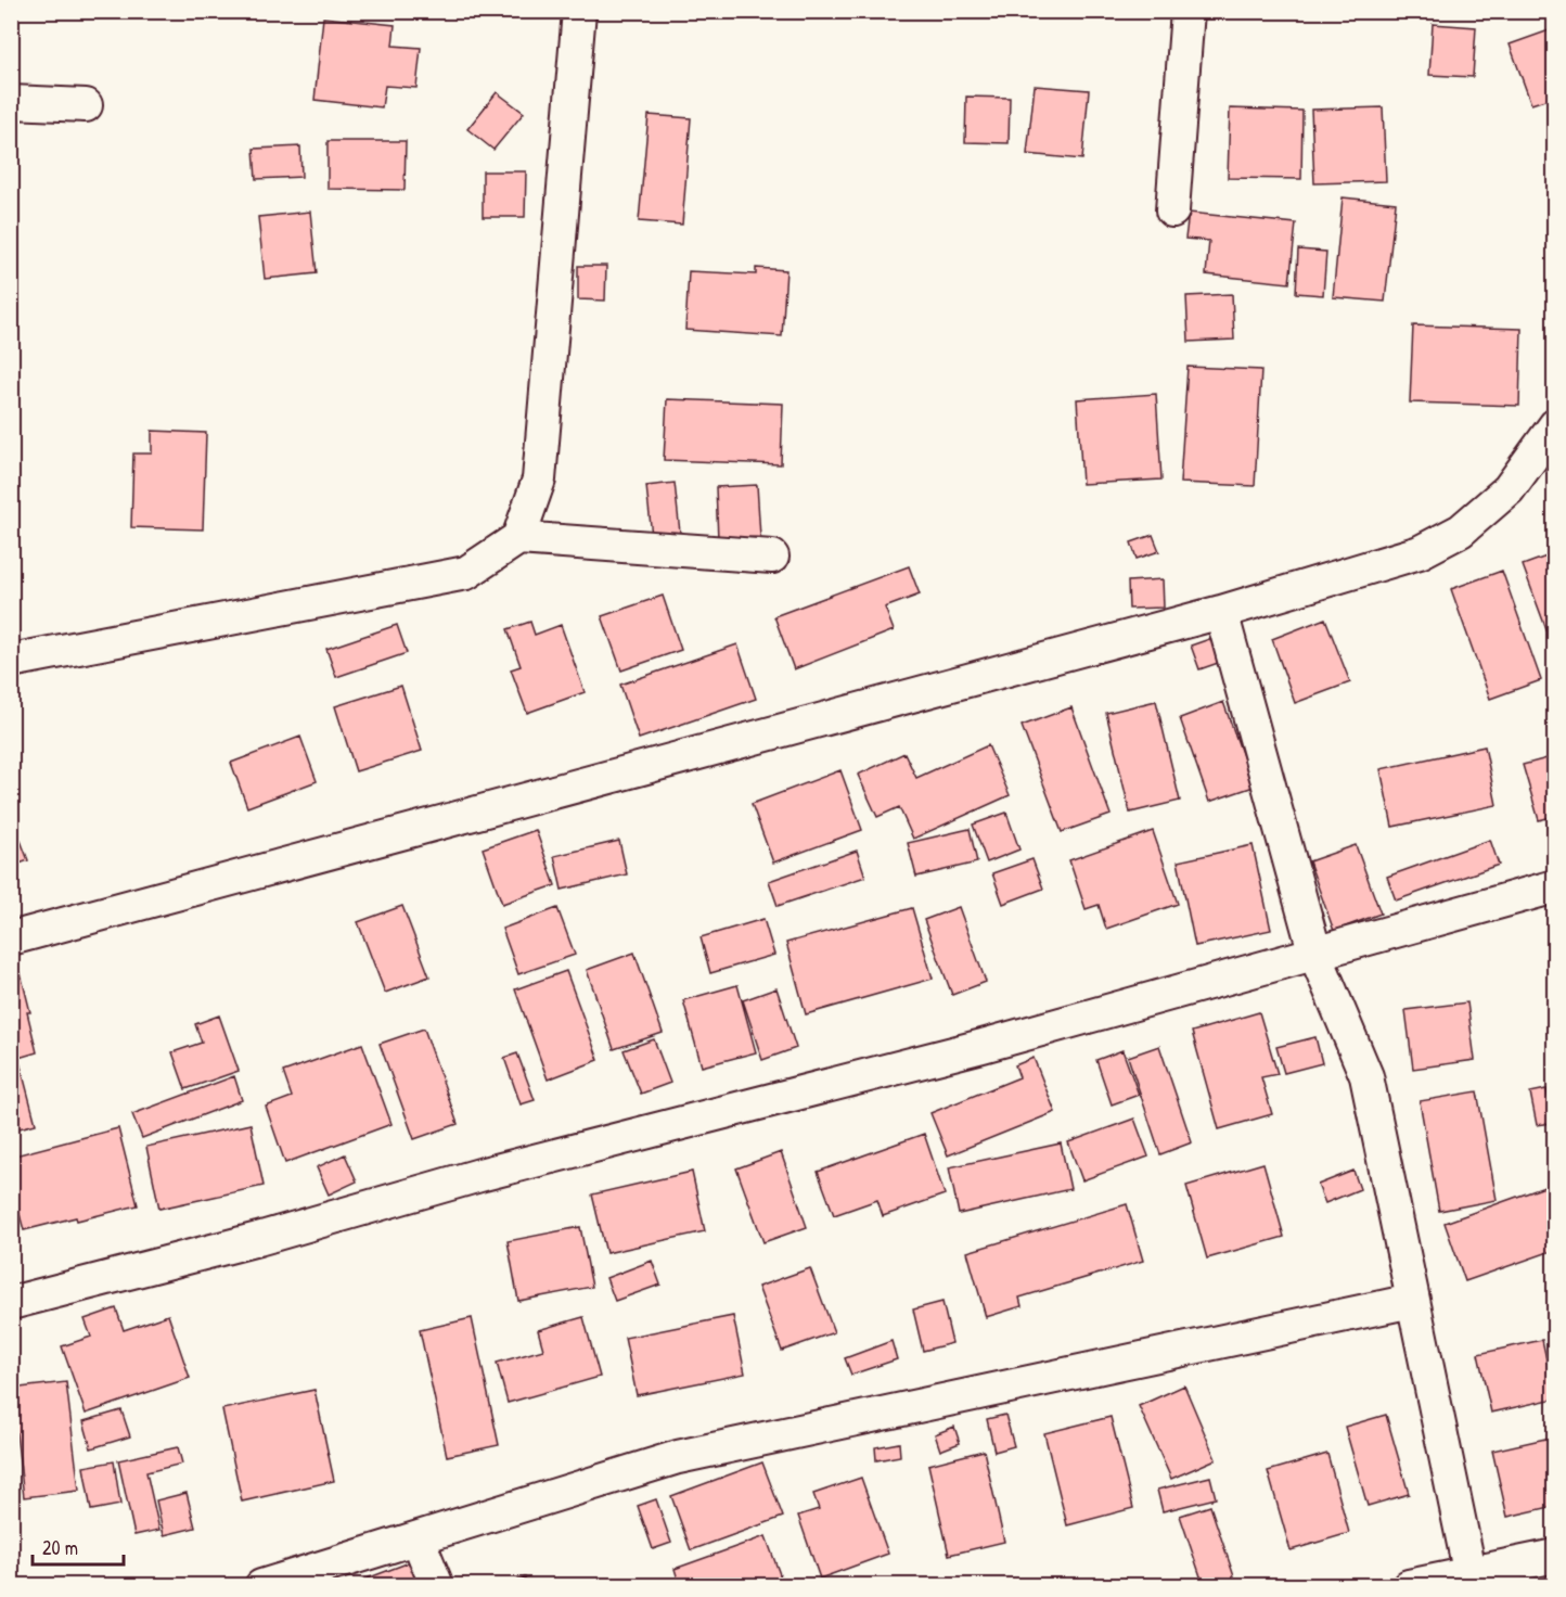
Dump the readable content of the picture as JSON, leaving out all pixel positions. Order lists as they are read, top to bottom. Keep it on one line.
{"scale_bar":"20 m"}
